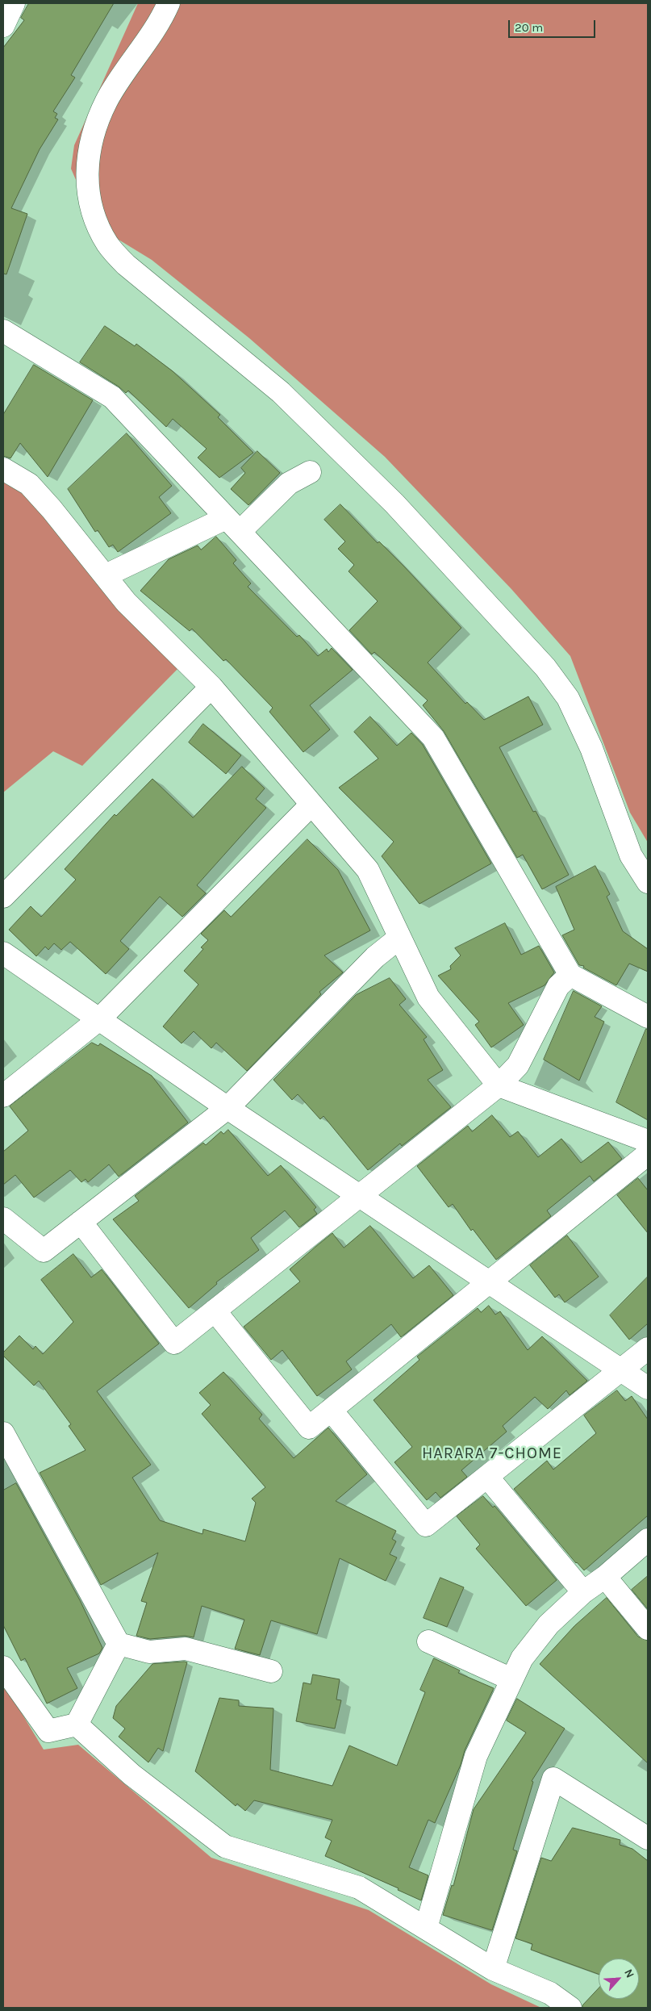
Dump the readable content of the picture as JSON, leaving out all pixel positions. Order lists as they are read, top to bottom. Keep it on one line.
{"districts":["HARARA 7-CHOME"],"scale_bar":"20 m","north":"top right"}
